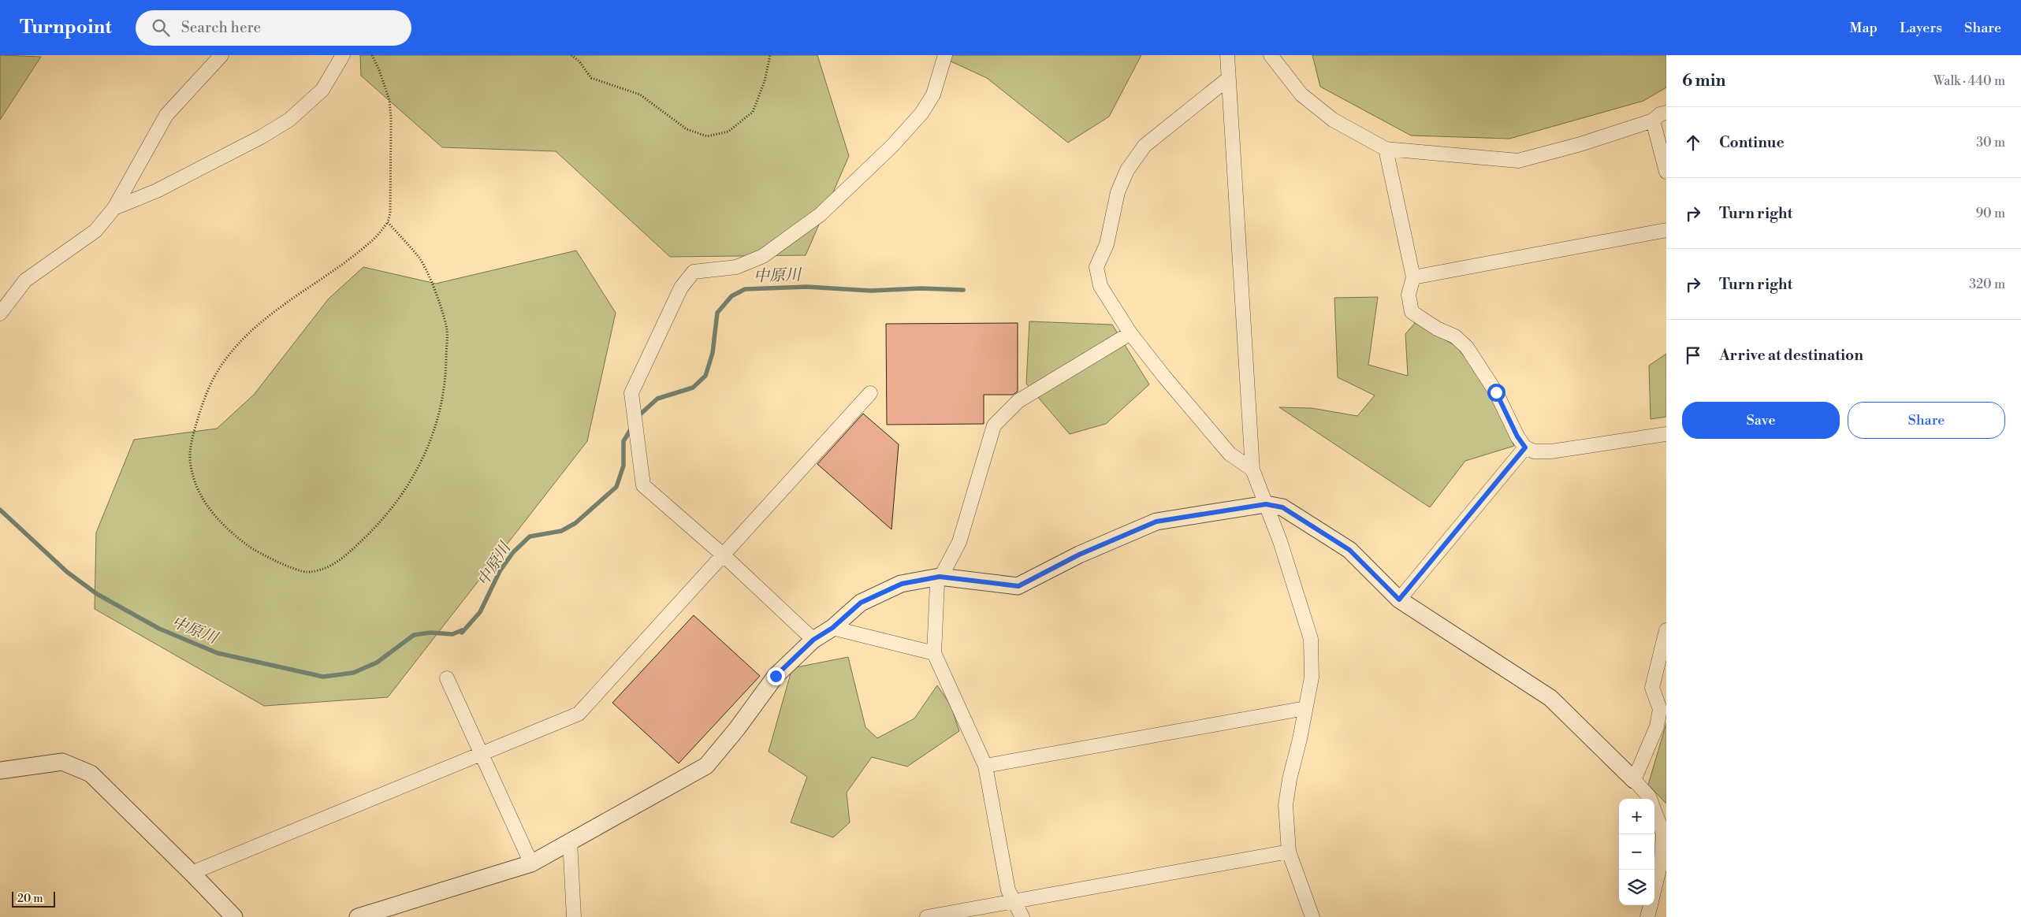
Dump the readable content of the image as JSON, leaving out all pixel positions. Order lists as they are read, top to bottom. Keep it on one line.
{"water":["中原川"],"scale_bar":"20 m","page":{"header":"Turnpoint","search":"Search here","nav":["Map","Layers","Share"],"heading":["6 min","Walk · 440 m"],"list":[["Continue","30 m"],["Turn right","90 m"],["Turn right","320 m"],"Arrive at destination"],"buttons":["Save","Share"],"map_buttons":["+","−"],"scale":"20 m"}}
